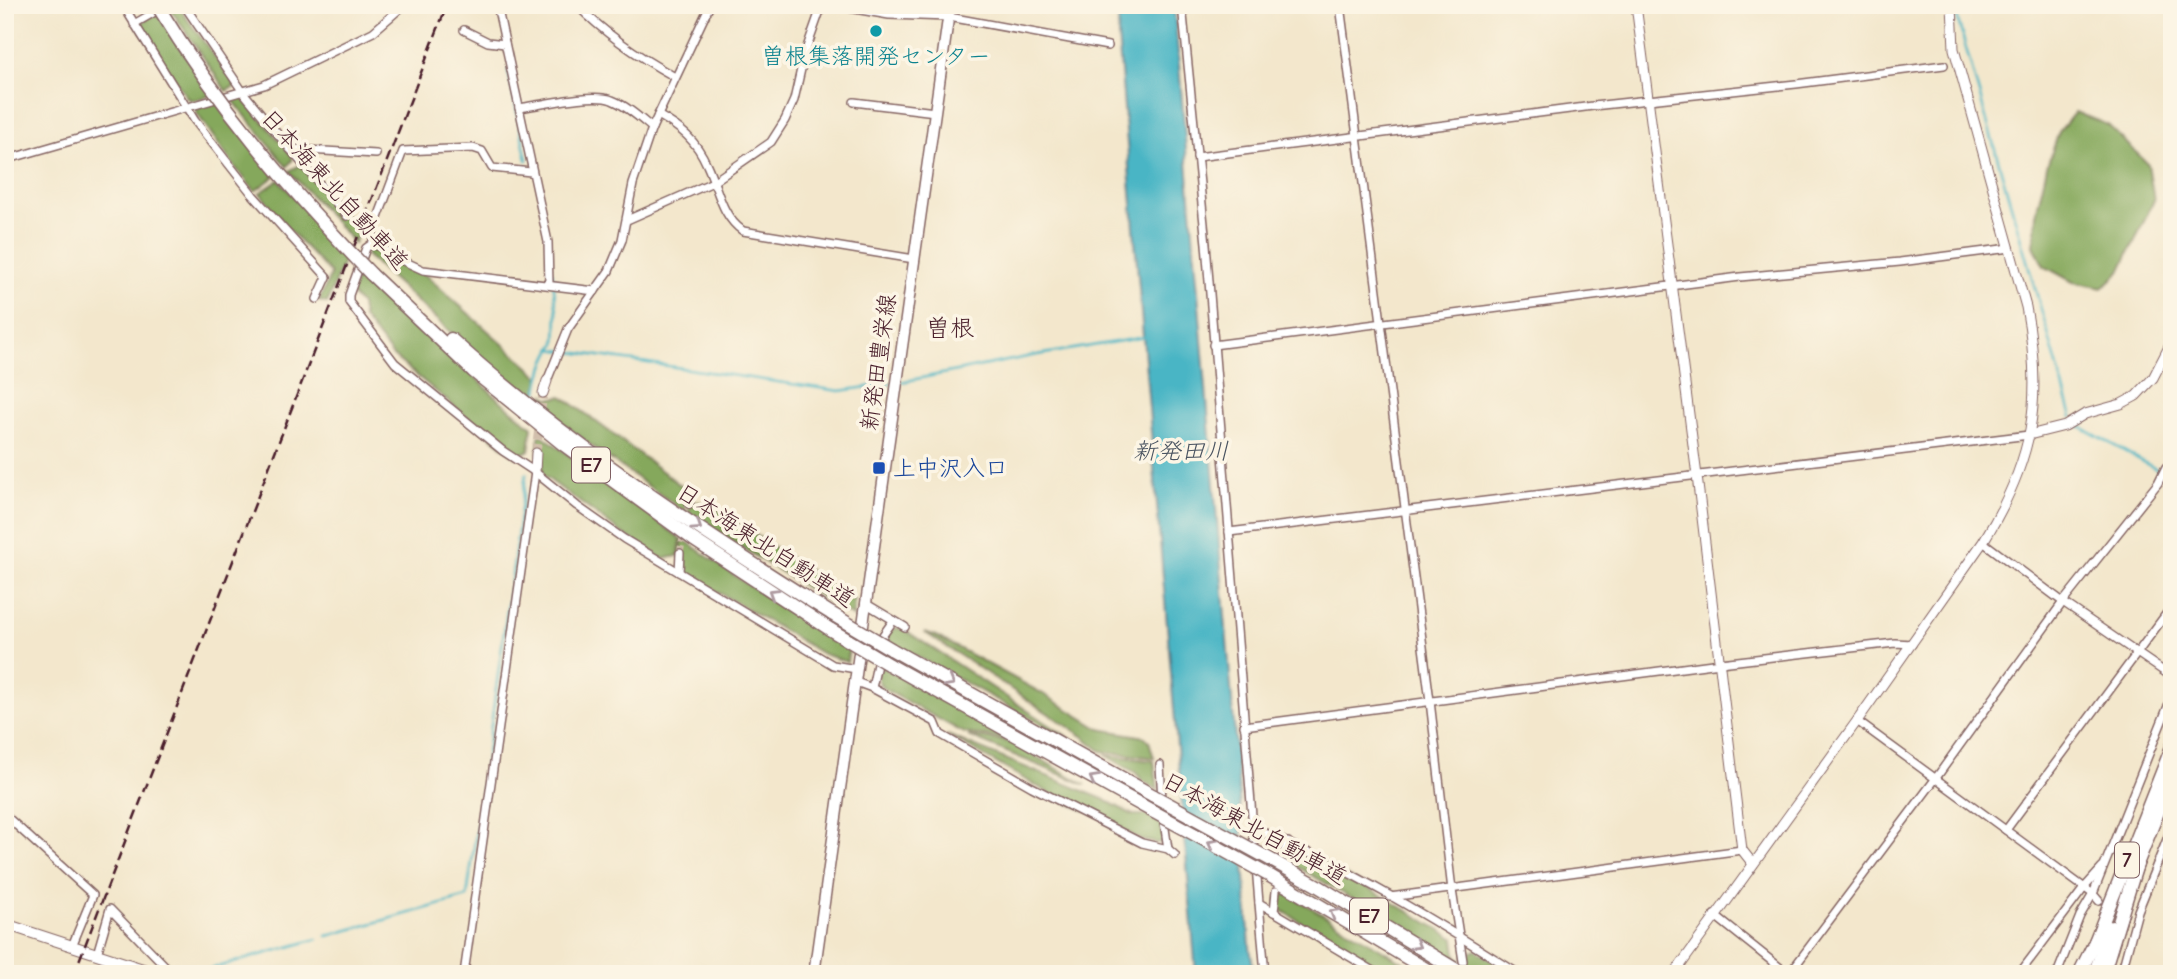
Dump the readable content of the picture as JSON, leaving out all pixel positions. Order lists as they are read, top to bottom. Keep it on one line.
{"streets":{"highway":["日本海東北自動車道","E7","7"],"main road":["新発田豊栄線"]},"districts":["曽根"],"water":["新発田川"],"places":{"other":["曽根集落開発センター"],"transit":["上中沢入口"]}}
